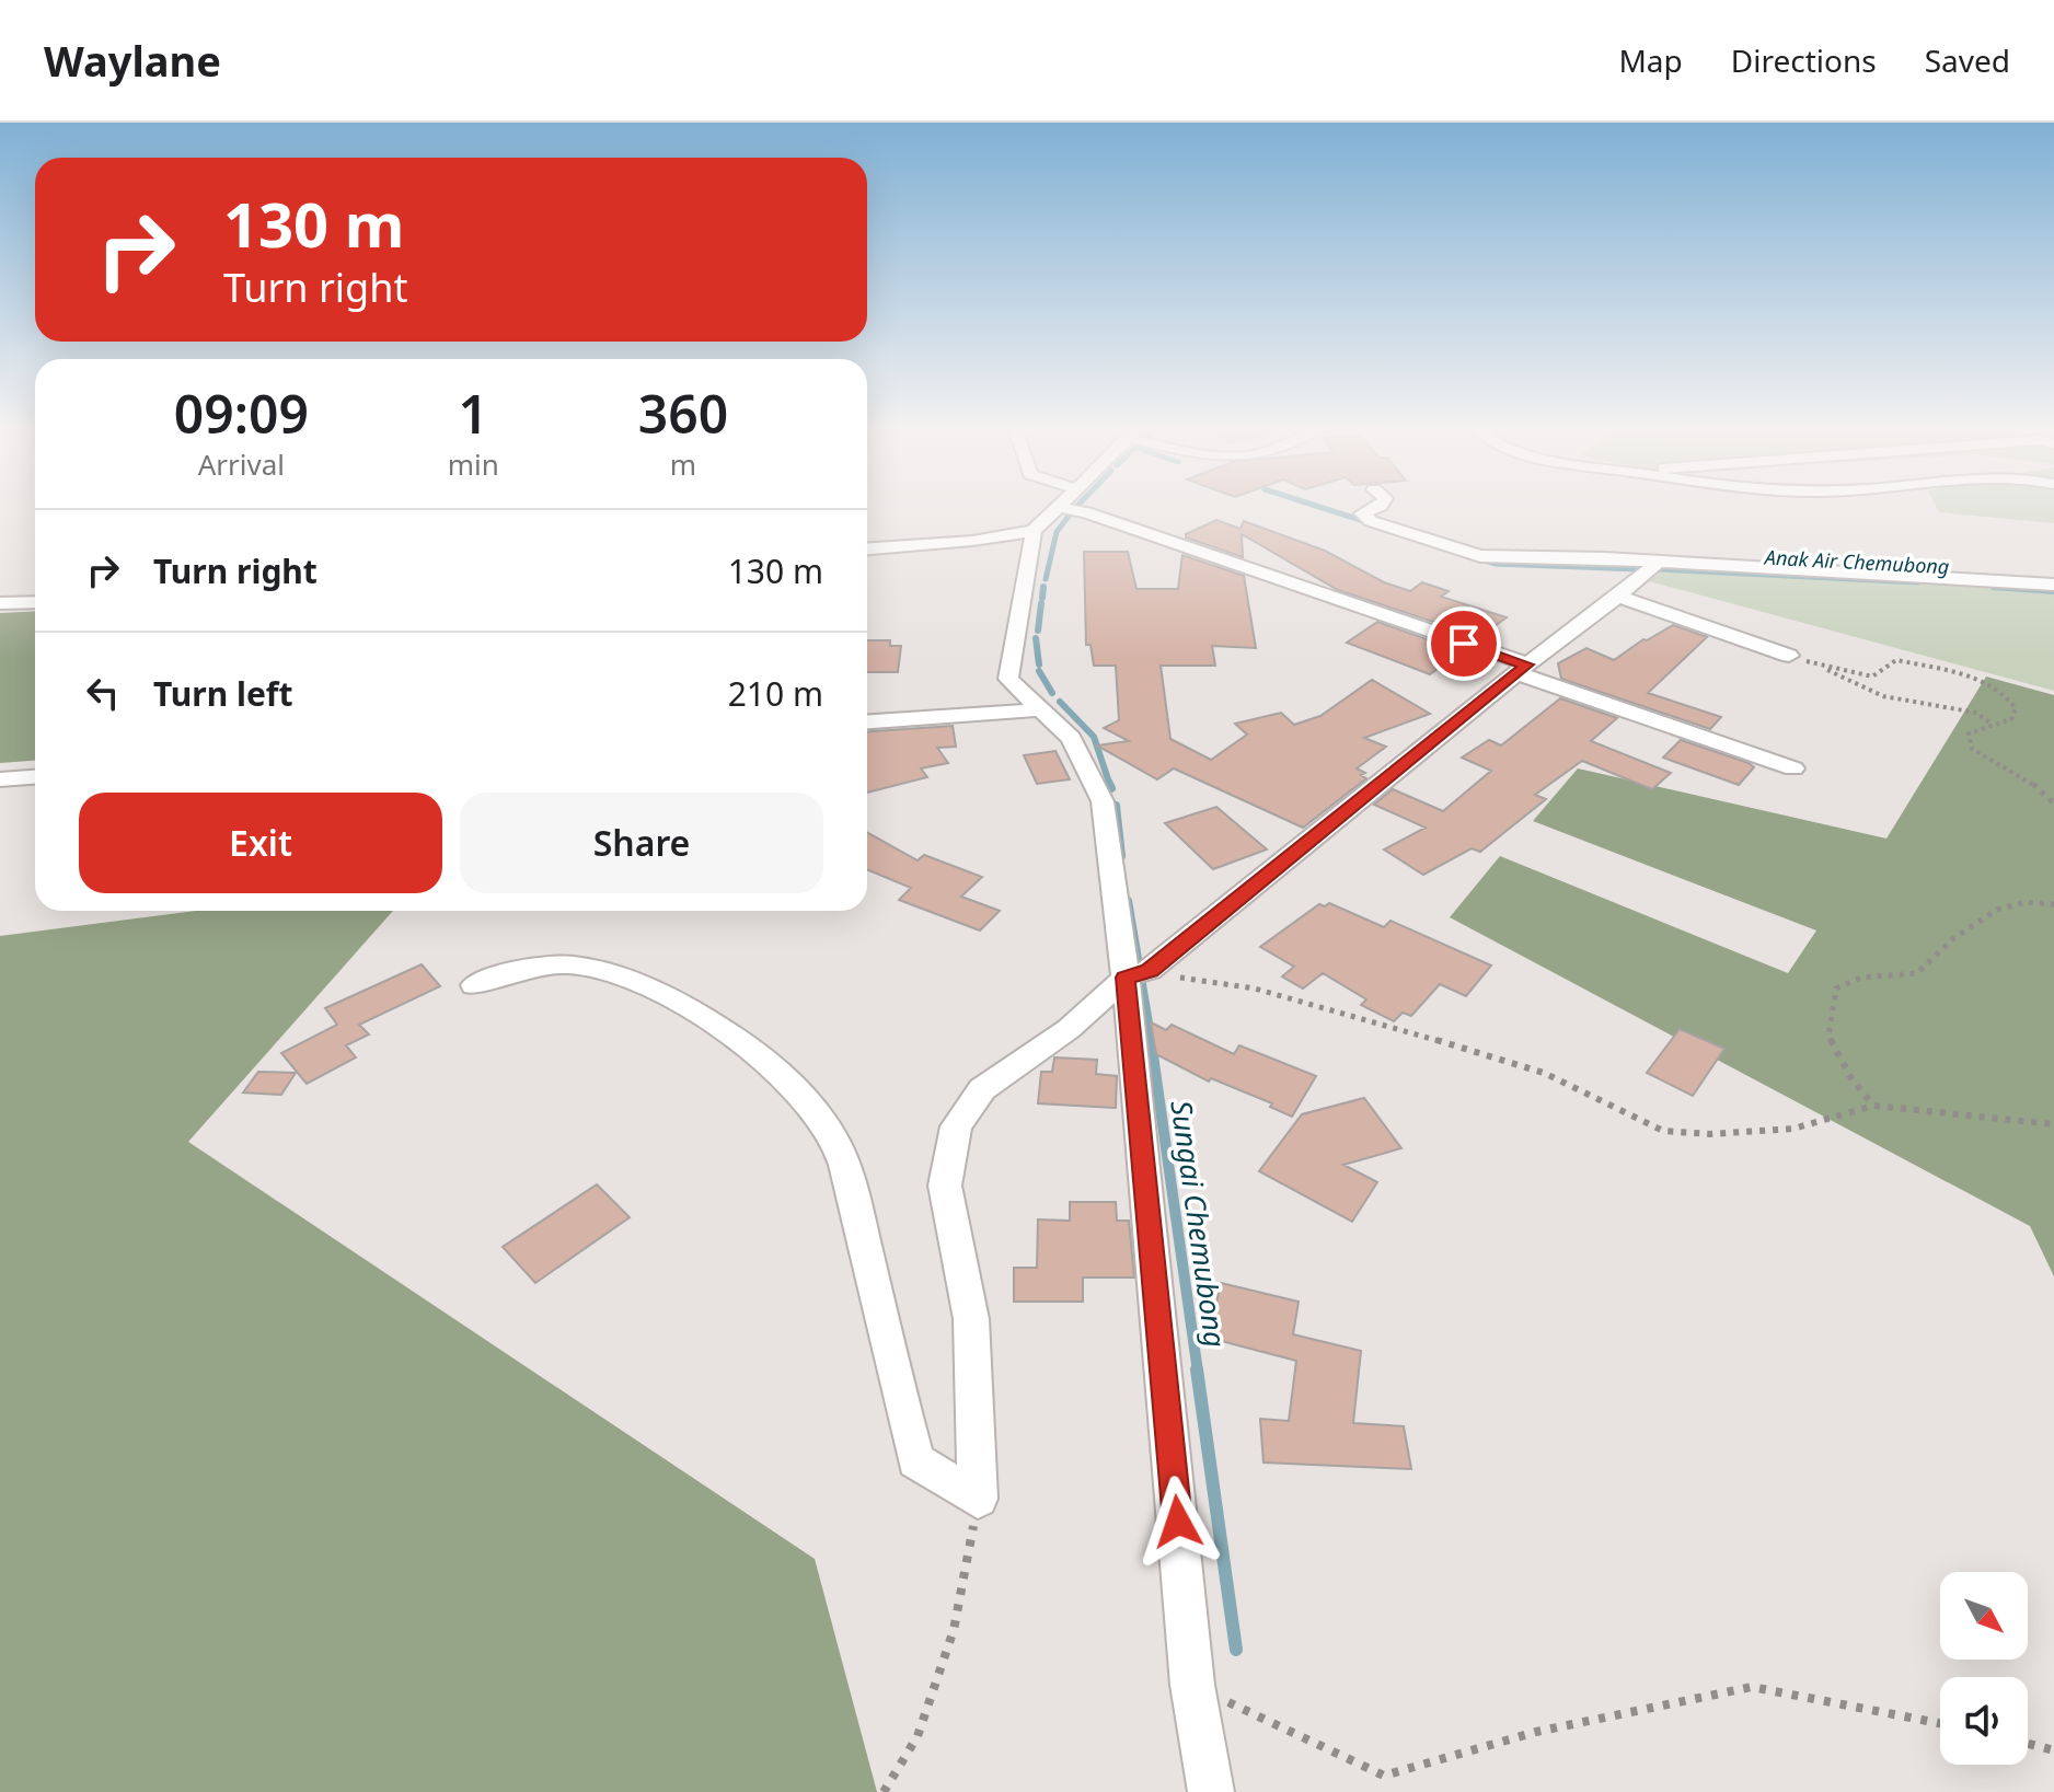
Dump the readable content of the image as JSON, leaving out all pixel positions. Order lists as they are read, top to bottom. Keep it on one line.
{"water":["Anak Air Chemubong","Sungai Chemubong"],"north":"bottom right","page":{"header":"Waylane","nav":["Map","Directions","Saved"],"turn":["130 m","Turn right"],"eta":["09:09","Arrival","1","min","360","m"],"list":[{"name":"Turn right","value":"130 m"},{"name":"Turn left","value":"210 m"}],"buttons":["Exit","Share"]}}
